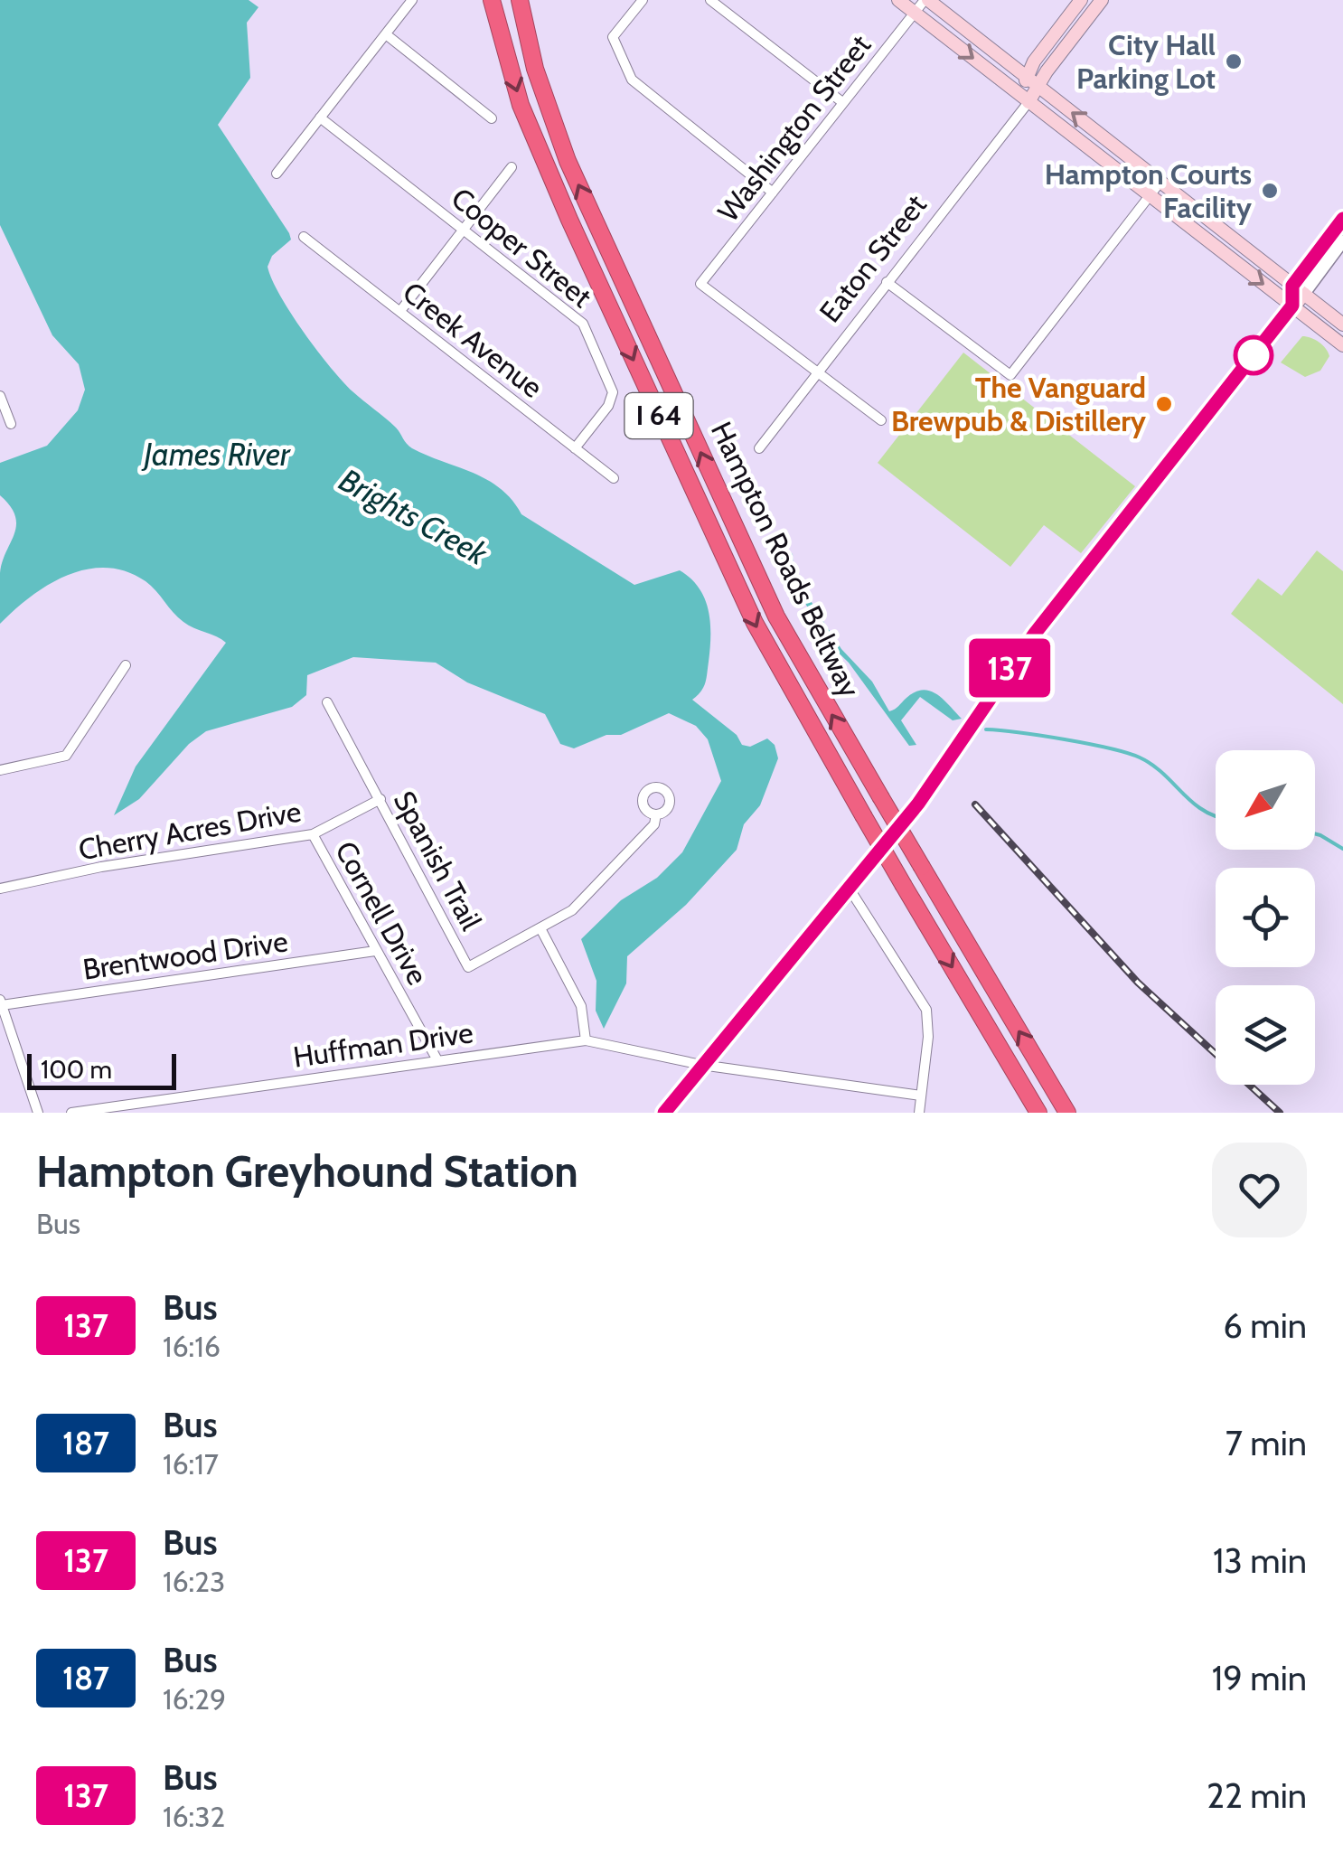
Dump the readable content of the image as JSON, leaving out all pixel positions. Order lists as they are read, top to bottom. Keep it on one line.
{"streets":{"highway":["I 64","Hampton Roads Beltway"],"main road":["Eaton Street"],"street":["Washington Street","Cooper Street","Creek Avenue","Cherry Acres Drive","Spanish Trail","Cornell Drive","Brentwood Drive","Huffman Drive"]},"crossings":[["Washington Street","Eaton Street"],["Cooper Street","Creek Avenue"],["Cherry Acres Drive","Spanish Trail"],["Cherry Acres Drive","Cornell Drive"],["Cornell Drive","Brentwood Drive"],["Cornell Drive","Huffman Drive"]],"water":["James River","Brights Creek"],"places":["City Hall Parking Lot","Hampton Courts Facility","The Vanguard Brewpub & Distillery"],"lines":["bus line 137"],"scale_bar":"100 m","north":"bottom left","page":{"on_map":"137","scale":"100 m","heading":["Hampton Greyhound Station","Bus"],"list":[{"mark":"137","name":"Bus","note":"16:16","value":"6 min"},{"mark":"187","name":"Bus","note":"16:17","value":"7 min"},{"mark":"137","name":"Bus","note":"16:23","value":"13 min"},{"mark":"187","name":"Bus","note":"16:29","value":"19 min"},{"mark":"137","name":"Bus","note":"16:32","value":"22 min"}]}}
